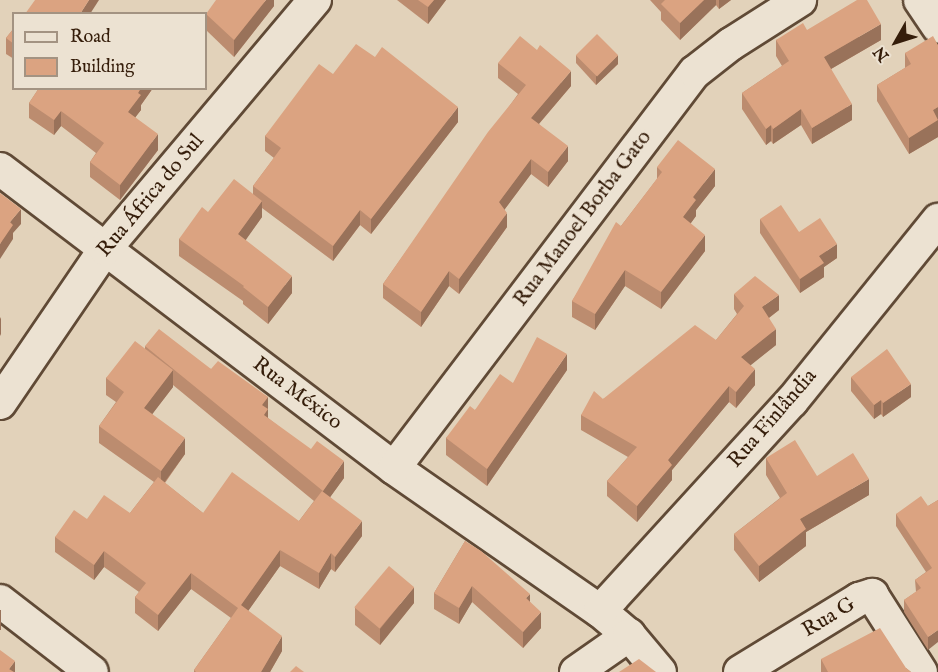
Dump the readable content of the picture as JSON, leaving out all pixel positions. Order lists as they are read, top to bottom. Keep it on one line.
{"streets":{"street":["Rua África do Sul","Rua Manoel Borba Gato","Rua México","Rua Finlândia","Rua G"]},"crossings":[["Rua África do Sul","Rua México"],["Rua Manoel Borba Gato","Rua México"],["Rua México","Rua Finlândia"]],"legend":["Road","Building"],"north":"bottom left"}
